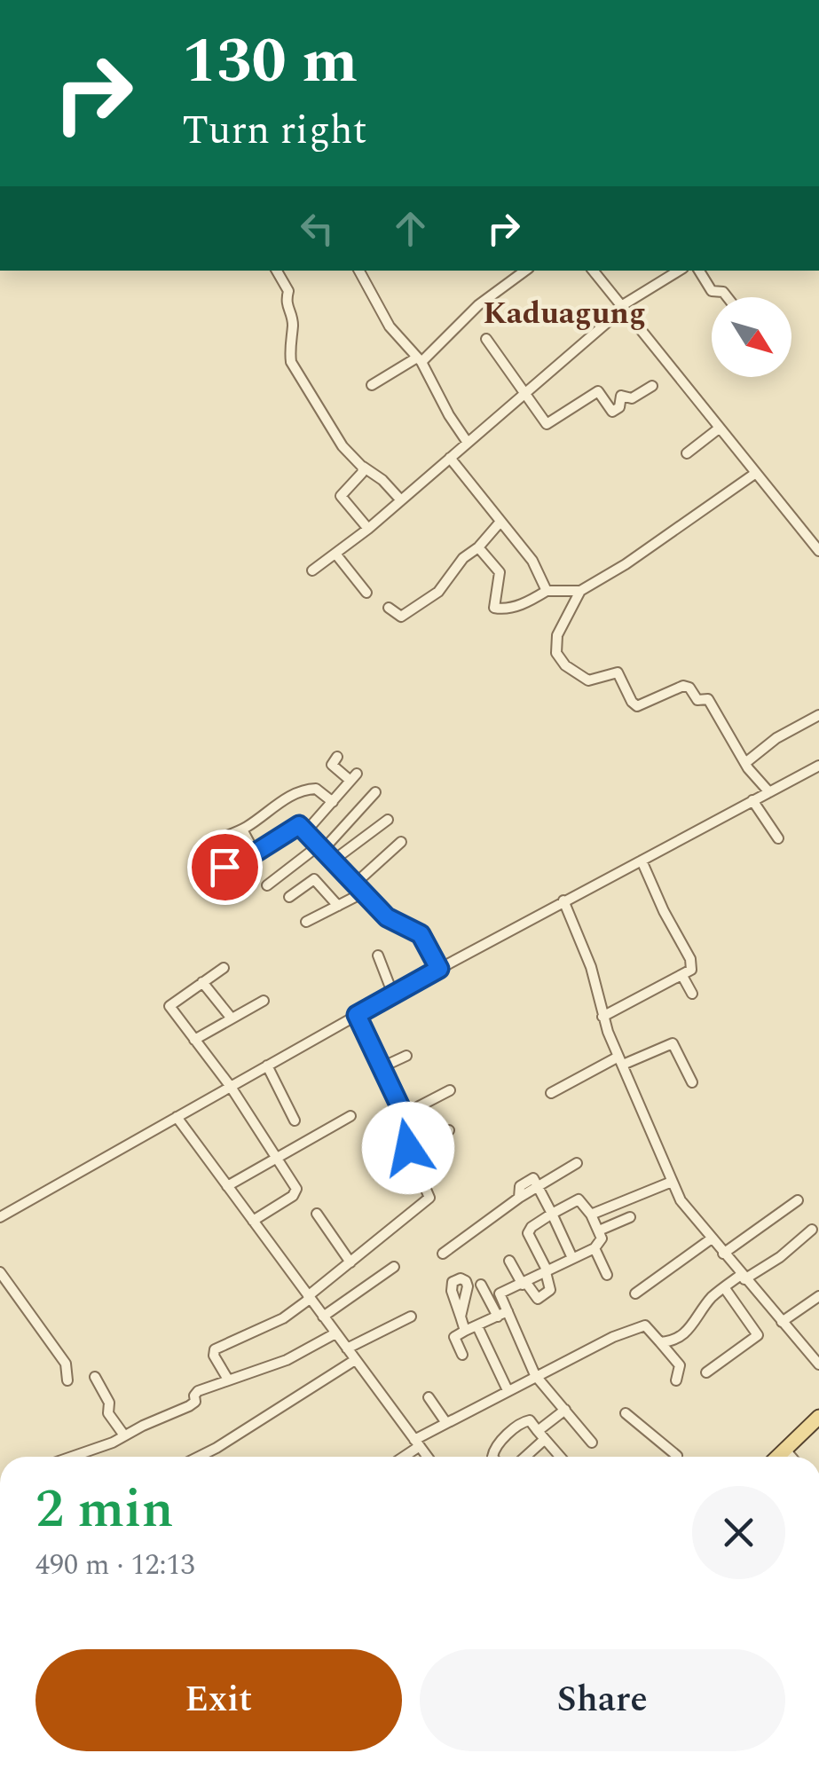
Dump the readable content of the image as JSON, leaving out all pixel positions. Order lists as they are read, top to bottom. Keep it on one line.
{"districts":["Kaduagung"],"north":"bottom right","page":{"turn":["130 m","Turn right"],"heading":["2 min","490 m · 12:13"],"buttons":["Exit","Share"]}}
